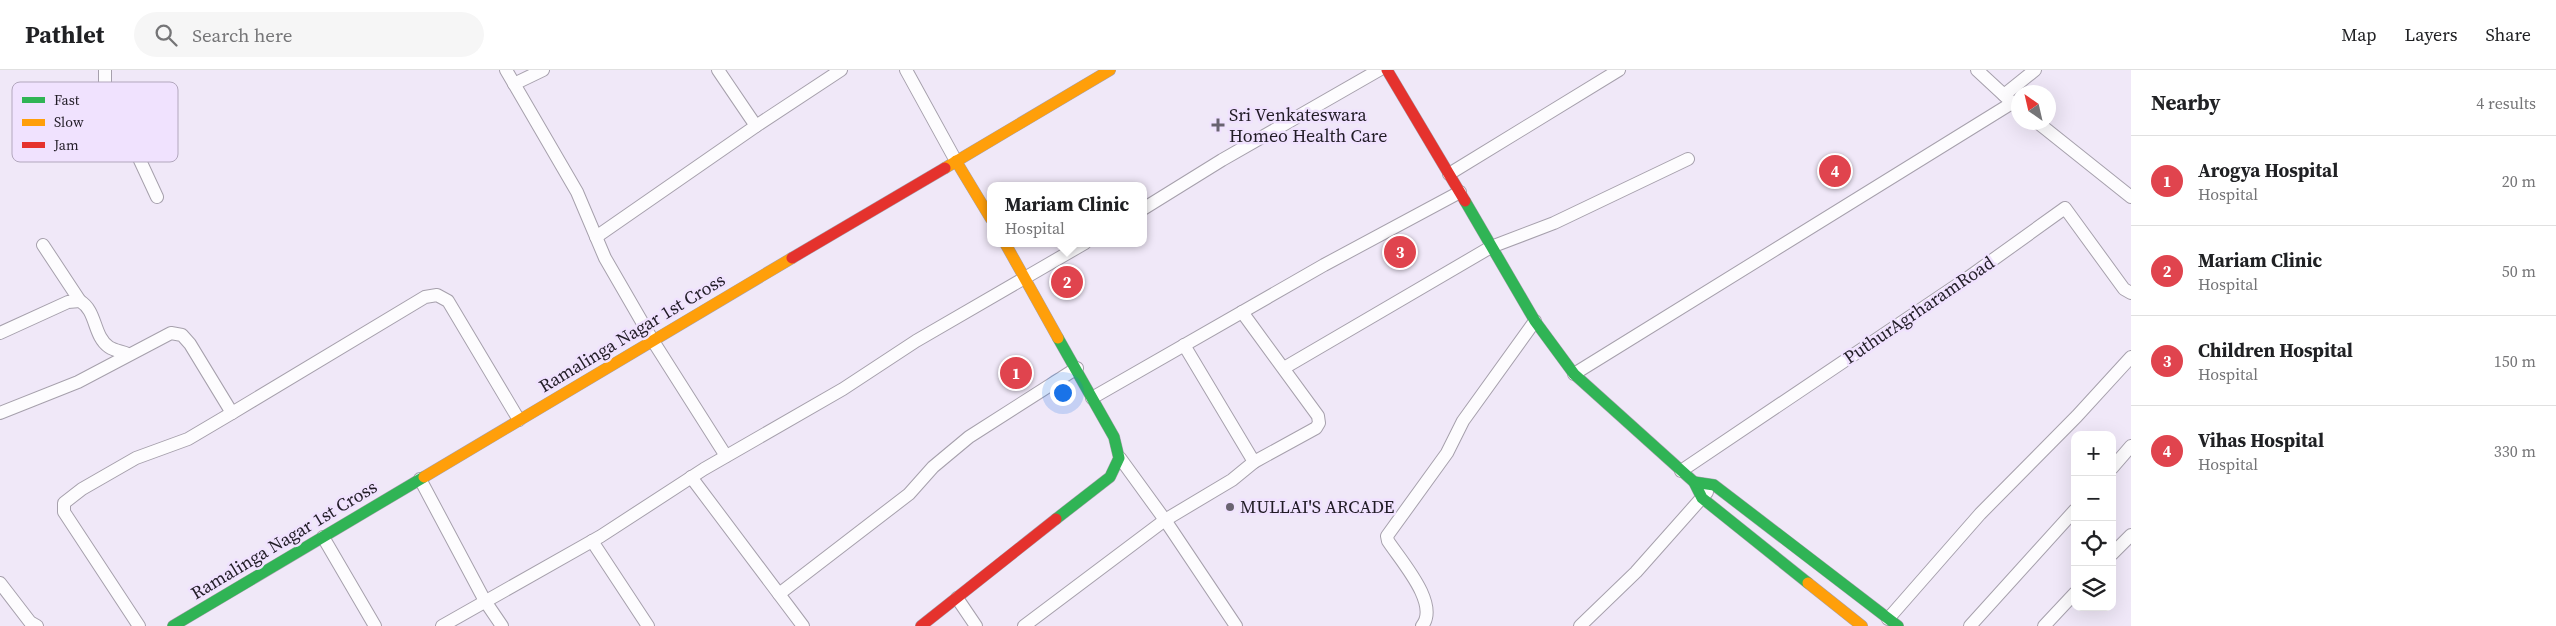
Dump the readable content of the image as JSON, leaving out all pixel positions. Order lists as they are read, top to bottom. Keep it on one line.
{"streets":{"street":["PuthurAgrharamRoad","Ramalinga Nagar 1st Cross"]},"places":{"health":["Sri Venkateswara Homeo Health Care"],"other":["MULLAI'S ARCADE"]},"legend":["Fast","Slow","Jam"],"north":"top left","page":{"header":"Pathlet","search":"Search here","nav":["Map","Layers","Share"],"heading":["Nearby","4 results"],"list":[{"mark":"1","name":"Arogya Hospital","note":"Hospital","value":"20 m"},{"mark":"2","name":"Mariam Clinic","note":"Hospital","value":"50 m"},{"mark":"3","name":"Children Hospital","note":"Hospital","value":"150 m"},{"mark":"4","name":"Vihas Hospital","note":"Hospital","value":"330 m"}],"pins":["4","3","2","1"],"popup":["Mariam Clinic","Hospital"],"map_buttons":["+","−"]}}
